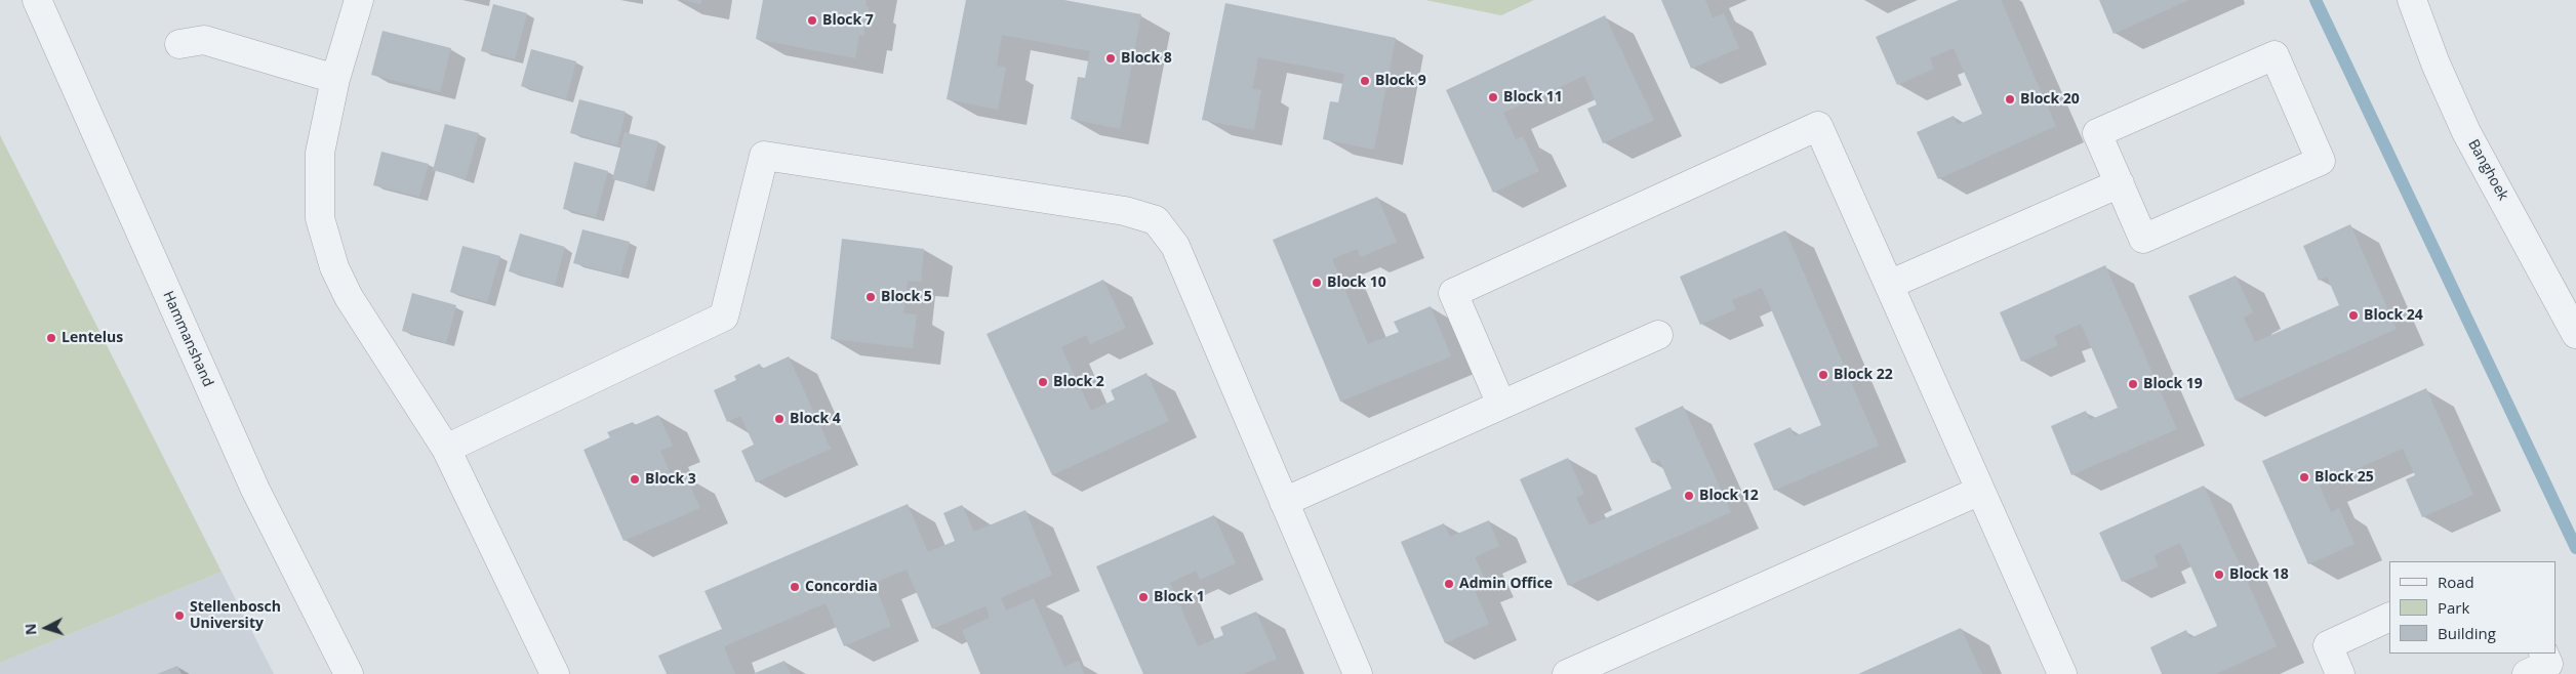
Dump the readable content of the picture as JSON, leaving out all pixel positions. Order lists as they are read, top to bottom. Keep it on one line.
{"streets":{"street":["Banghoek","Hammanshand"]},"places":["Block 7","Block 8","Block 9","Block 11","Block 20","Block 10","Block 5","Block 24","Lentelus","Block 22","Block 2","Block 19","Block 4","Block 25","Block 3","Block 12","Block 18","Admin Office","Concordia","Block 1","Stellenbosch University"],"legend":["Road","Park","Building"],"north":"left"}
